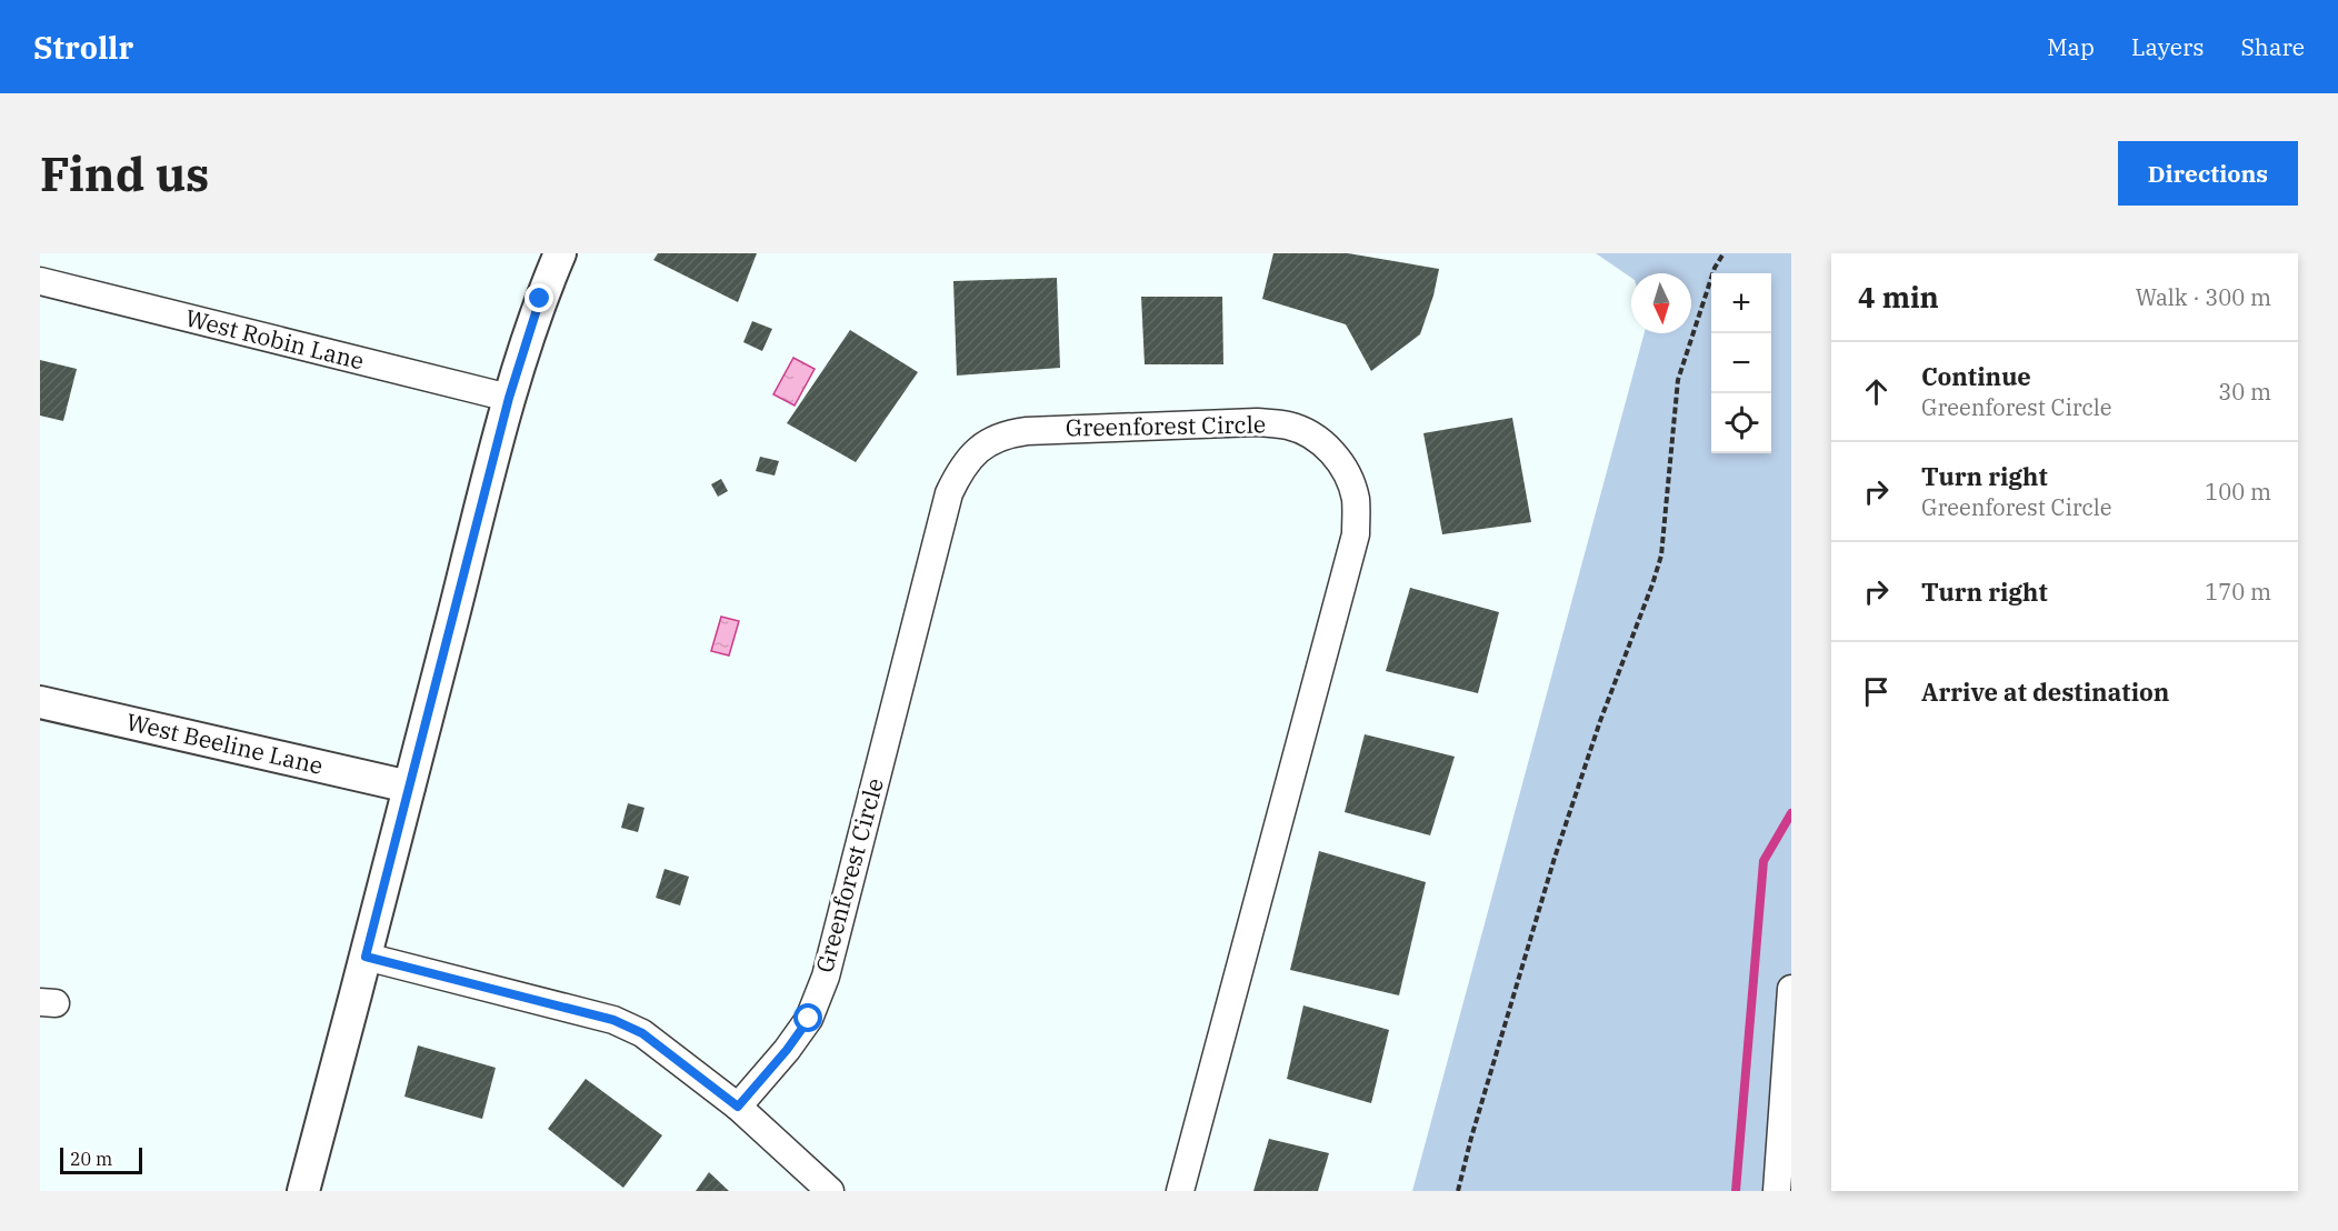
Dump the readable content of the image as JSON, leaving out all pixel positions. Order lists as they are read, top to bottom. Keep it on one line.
{"streets":{"street":["West Robin Lane","Greenforest Circle","West Beeline Lane"]},"scale_bar":"20 m","north":"bottom","page":{"header":"Strollr","nav":["Map","Layers","Share"],"buttons":"Directions","title":"Find us","heading":["4 min","Walk · 300 m"],"map_buttons":["+","−"],"list":[["Continue","Greenforest Circle","30 m"],["Turn right","Greenforest Circle","100 m"],["Turn right","170 m"],"Arrive at destination"],"scale":"20 m"}}
